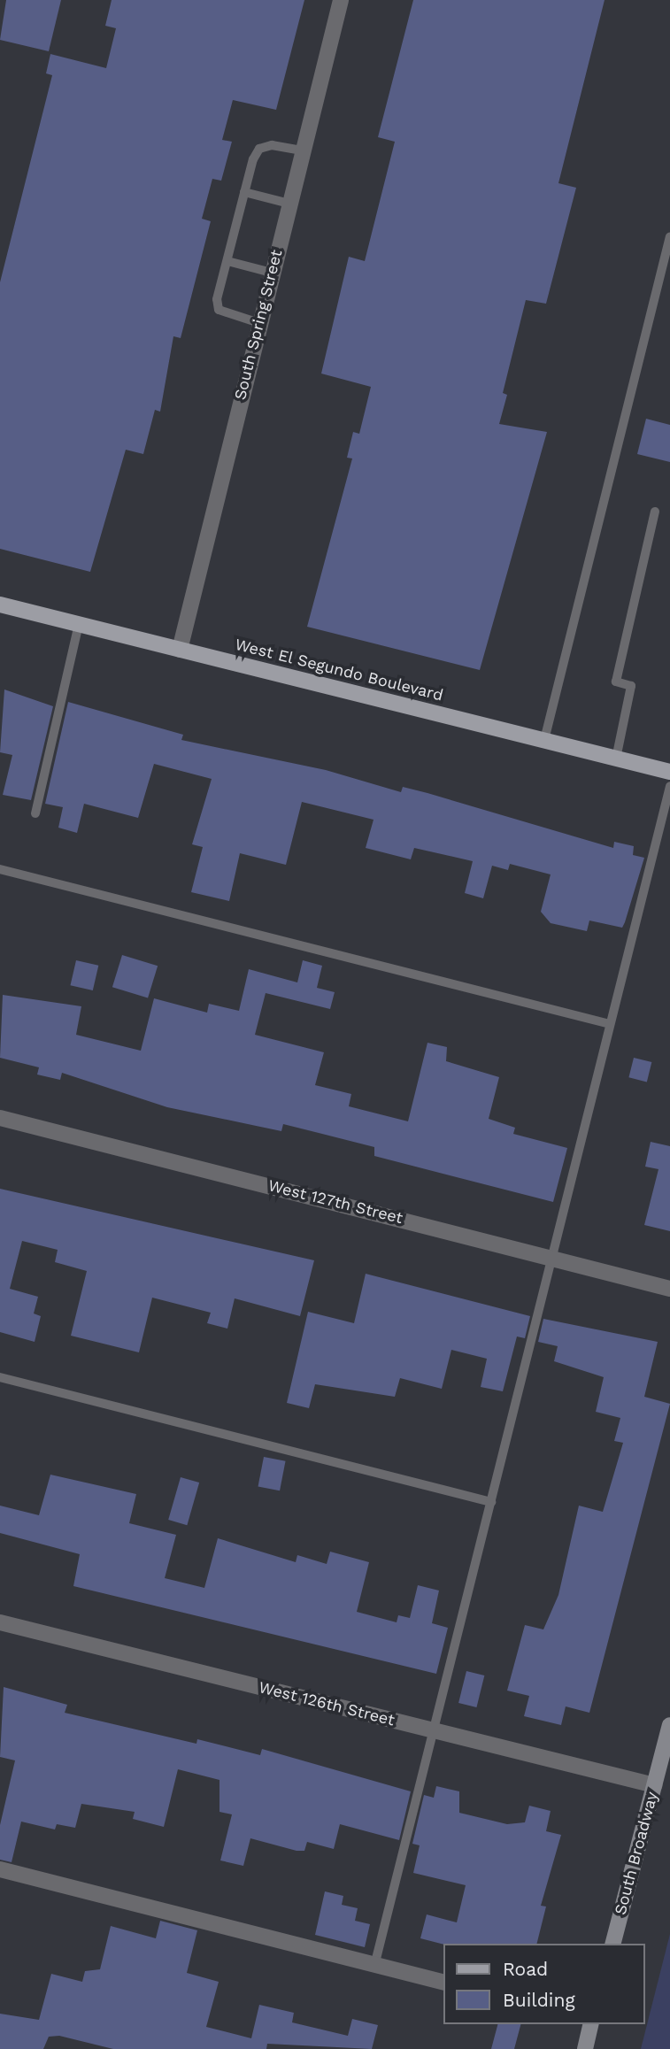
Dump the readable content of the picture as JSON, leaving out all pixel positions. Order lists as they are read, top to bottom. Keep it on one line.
{"streets":{"main road":["West El Segundo Boulevard","South Broadway"],"street":["South Spring Street","West 127th Street","West 126th Street"]},"crossings":[["South Spring Street","West El Segundo Boulevard"],["West 126th Street","South Broadway"]],"legend":["Road","Building"]}
